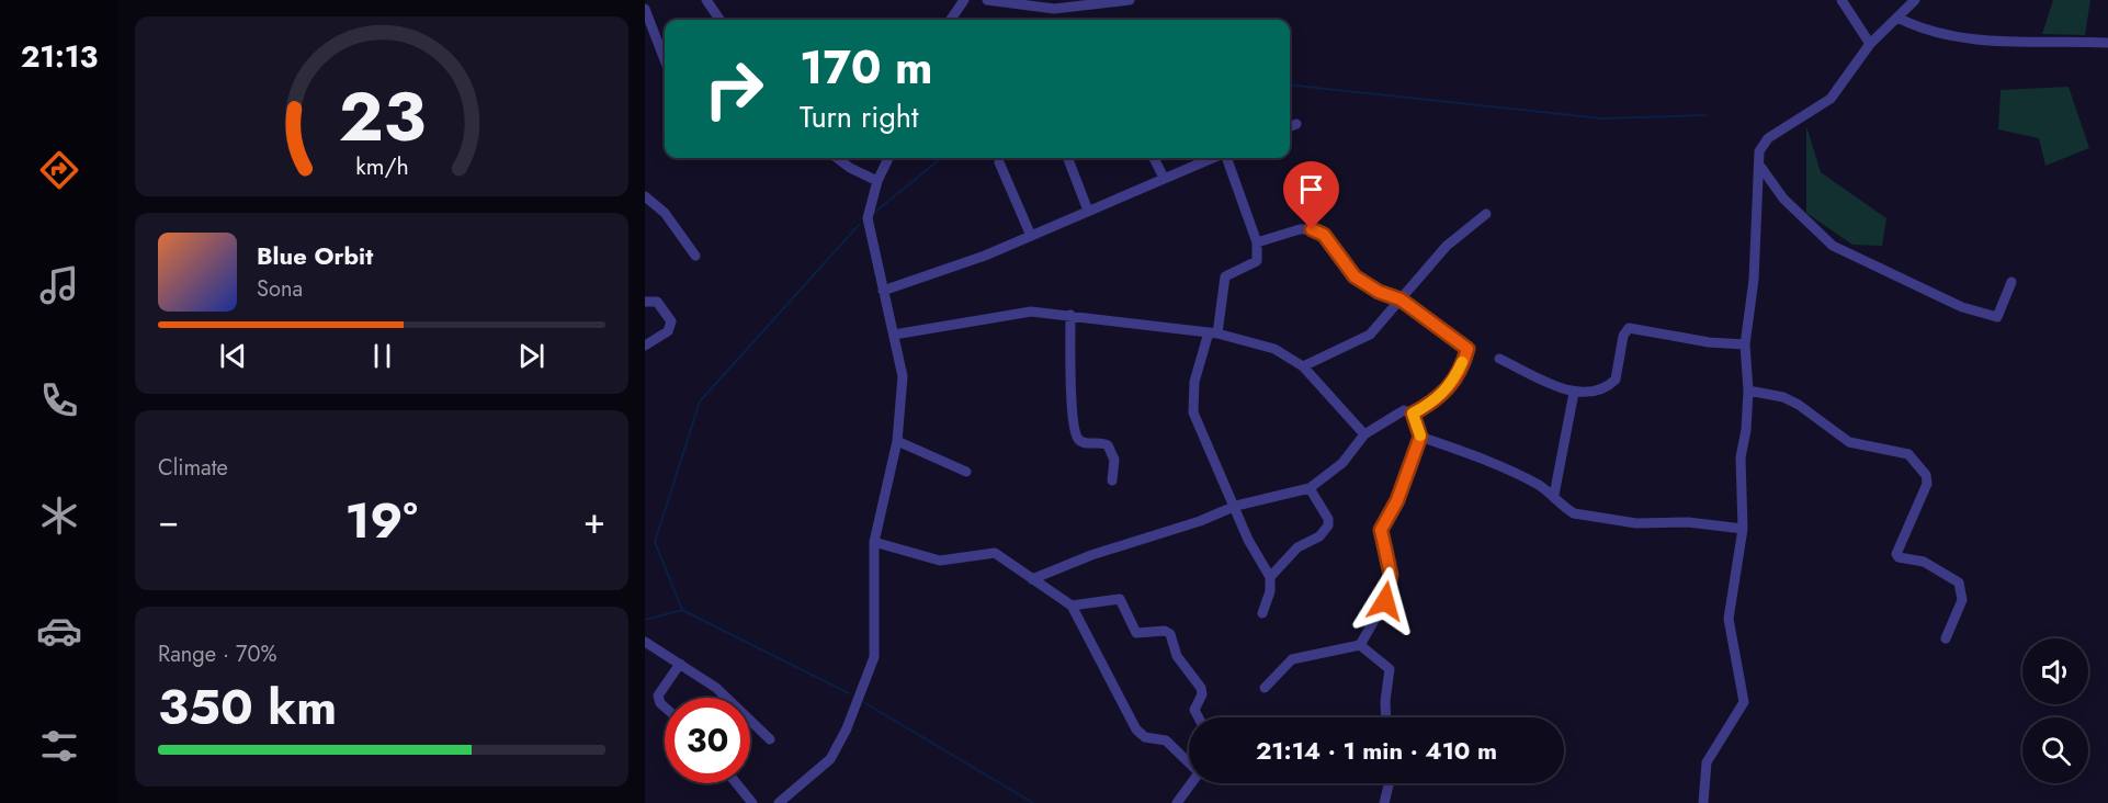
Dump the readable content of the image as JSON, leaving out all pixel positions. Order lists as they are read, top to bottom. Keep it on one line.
{"page":{"tabs":"21:13","turn":["170 m","Turn right"],"song":["Blue Orbit","Sona"],"tile":["Climate",["Range · 70%","350 km"]],"heat":["−","19°","+"],"limit":"30","trip":"21:14 · 1 min · 410 m","gauge":["23","km/h"]}}
